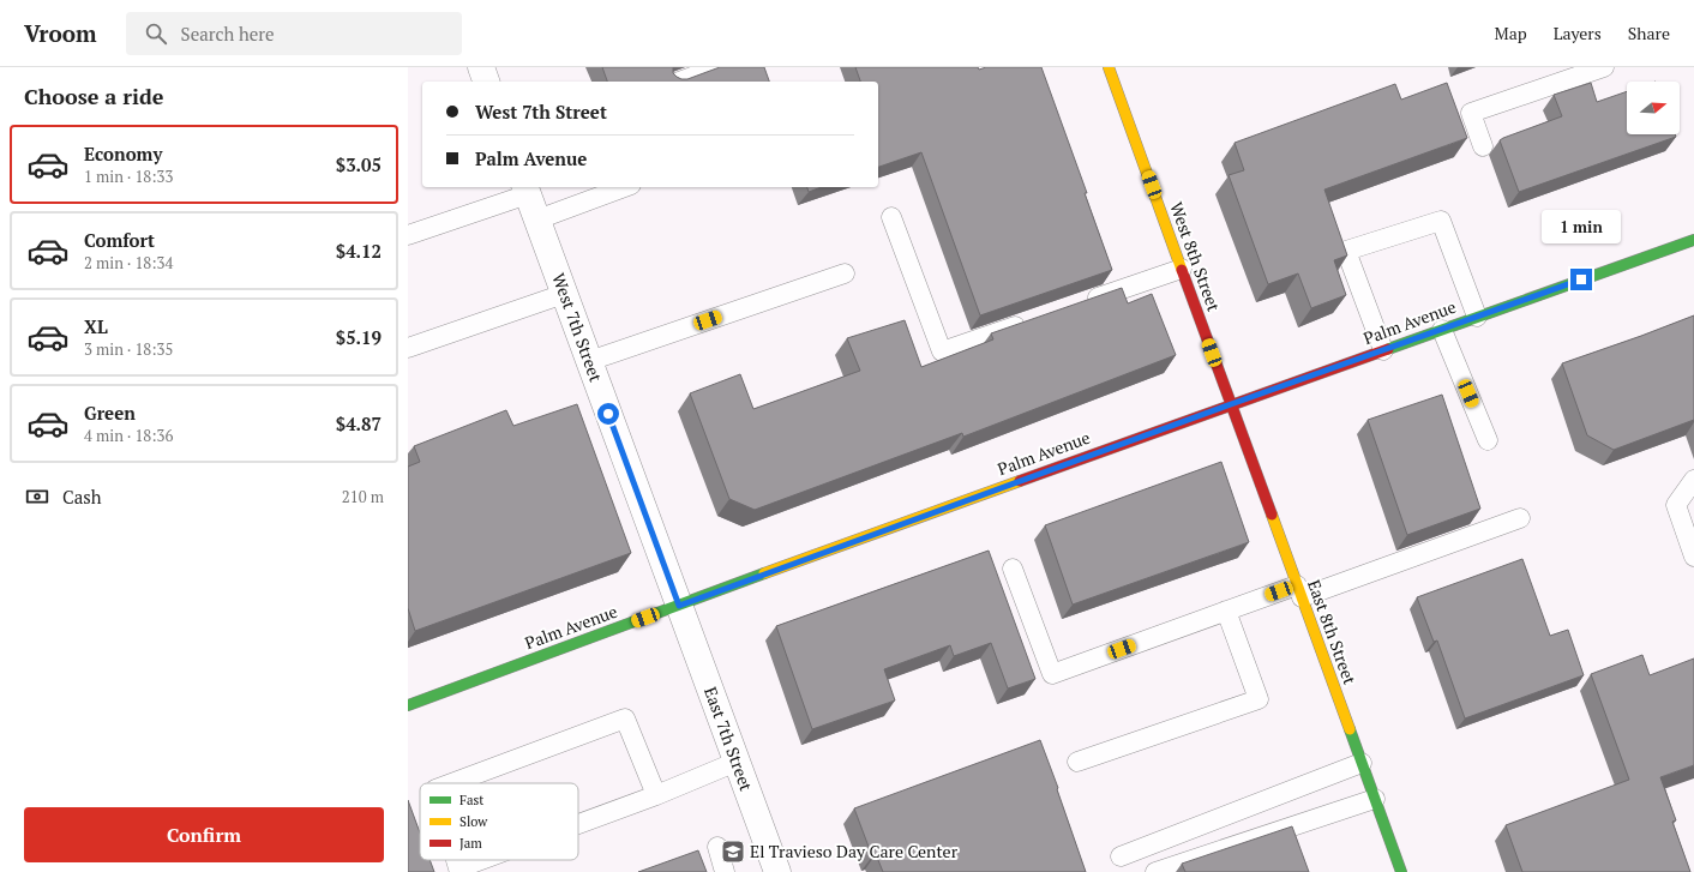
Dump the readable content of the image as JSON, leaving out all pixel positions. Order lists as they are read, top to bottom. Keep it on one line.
{"streets":{"main road":["West 8th Street","Palm Avenue","East 8th Street"],"street":["West 7th Street","East 7th Street"]},"crossings":[["West 8th Street","Palm Avenue"],["West 8th Street","East 8th Street"],["Palm Avenue","West 7th Street"],["Palm Avenue","East 8th Street"],["Palm Avenue","East 7th Street"],["West 7th Street","East 7th Street"]],"places":{"school or university":["El Travieso Day Care Center"]},"legend":["Fast","Slow","Jam"],"north":"right","page":{"header":"Vroom","search":"Search here","nav":["Map","Layers","Share"],"heading":"Choose a ride","banner":["West 7th Street","Palm Avenue"],"list":[{"name":"Economy","note":"1 min · 18:33","value":"$3.05"},{"name":"Comfort","note":"2 min · 18:34","value":"$4.12"},{"name":"XL","note":"3 min · 18:35","value":"$5.19"},{"name":"Green","note":"4 min · 18:36","value":"$4.87"}],"bubble":"1 min","pay":["Cash","210 m"],"buttons":"Confirm"}}
